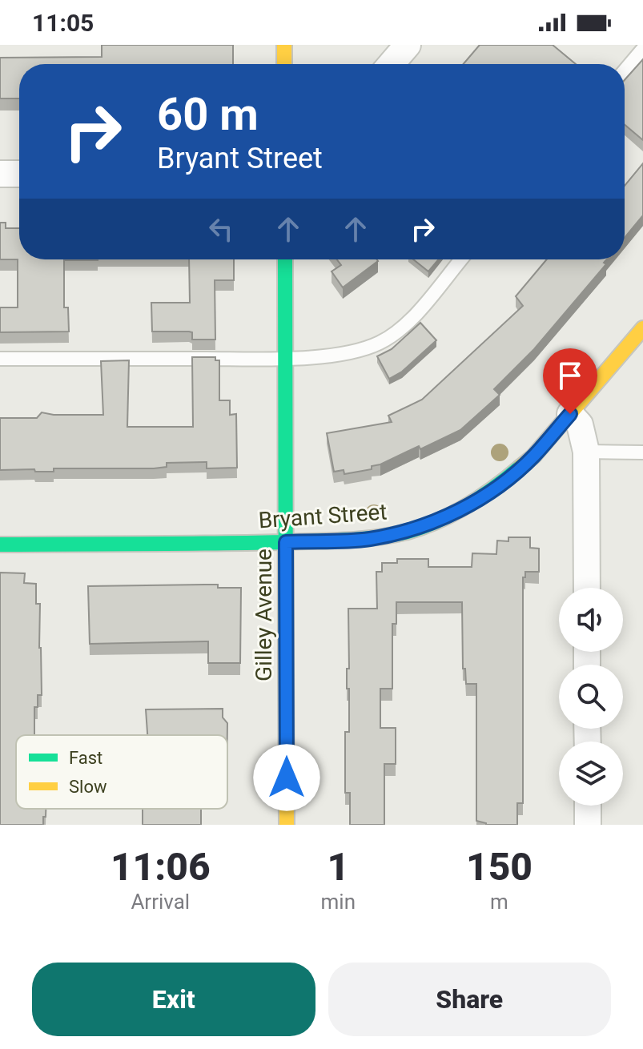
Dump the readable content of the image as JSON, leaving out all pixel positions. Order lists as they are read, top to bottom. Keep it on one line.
{"streets":{"street":["Bryant Street","Gilley Avenue"]},"crossings":[["Bryant Street","Gilley Avenue"]],"legend":["Fast","Slow"],"page":{"status":"11:05","turn":["60 m","Bryant Street"],"eta":["11:06","Arrival","1","min","150","m"],"buttons":["Exit","Share"]}}
